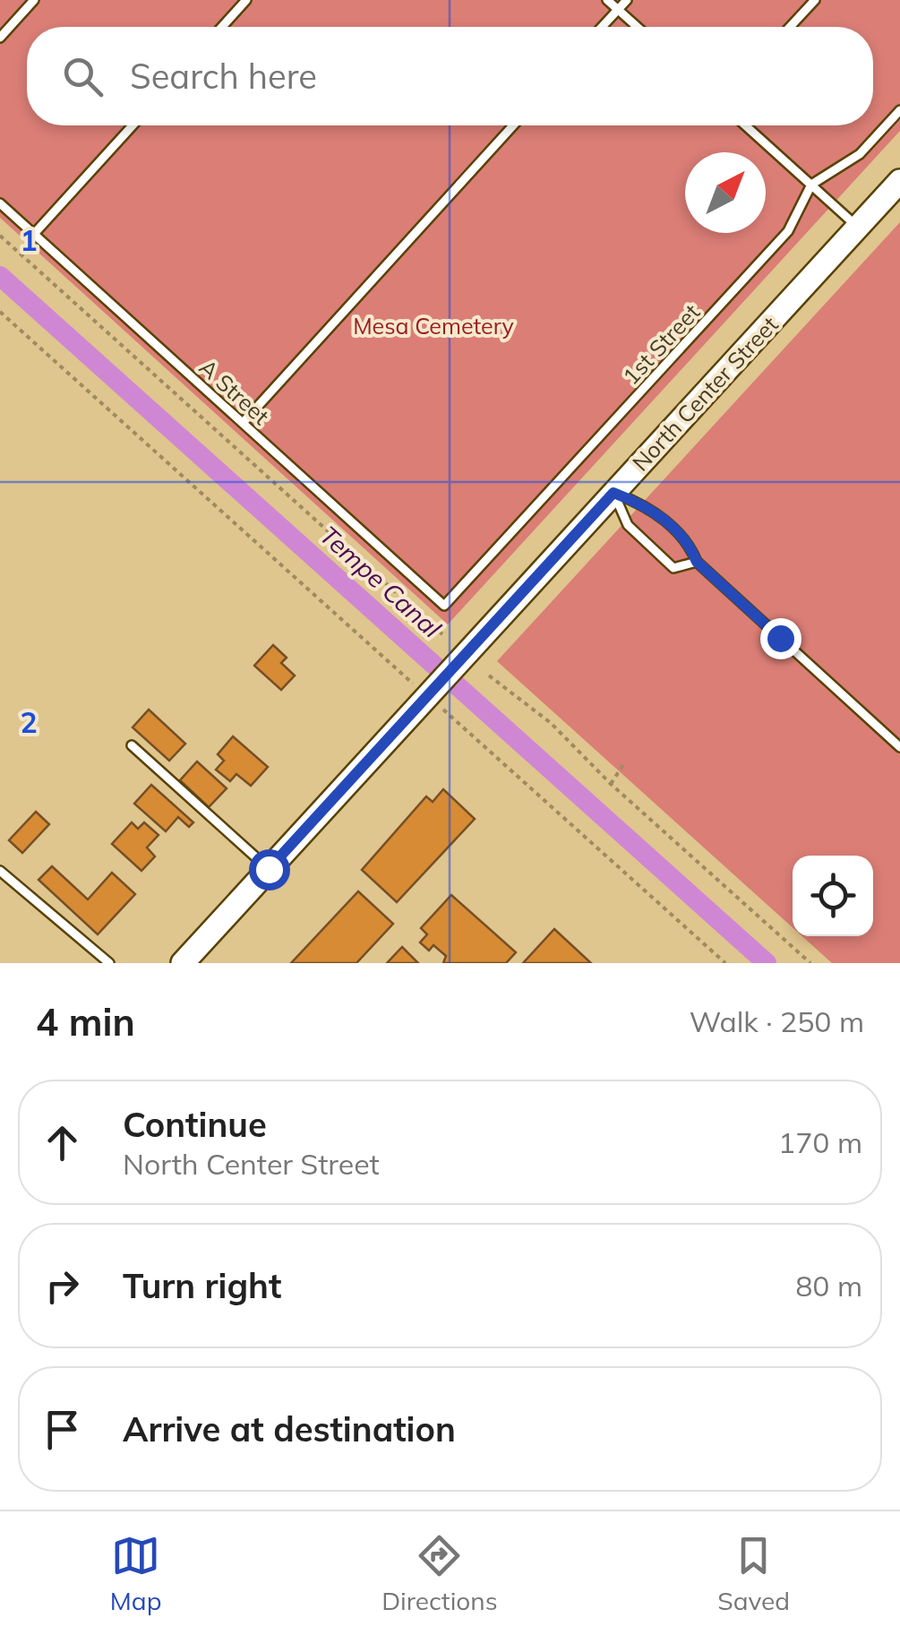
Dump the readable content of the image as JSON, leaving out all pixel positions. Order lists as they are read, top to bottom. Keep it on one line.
{"streets":{"street":["North Center Street"],"lane":["1st Street","A Street"]},"crossings":[["1st Street","A Street"]],"water":["Tempe Canal"],"parks":["Mesa Cemetery"],"north":"top right","page":{"search":"Search here","heading":["4 min","Walk · 250 m"],"list":[["Continue","North Center Street","170 m"],["Turn right","80 m"],"Arrive at destination"],"nav":["Map","Directions","Saved"]},"grid":{"rows":["1","2"]}}
